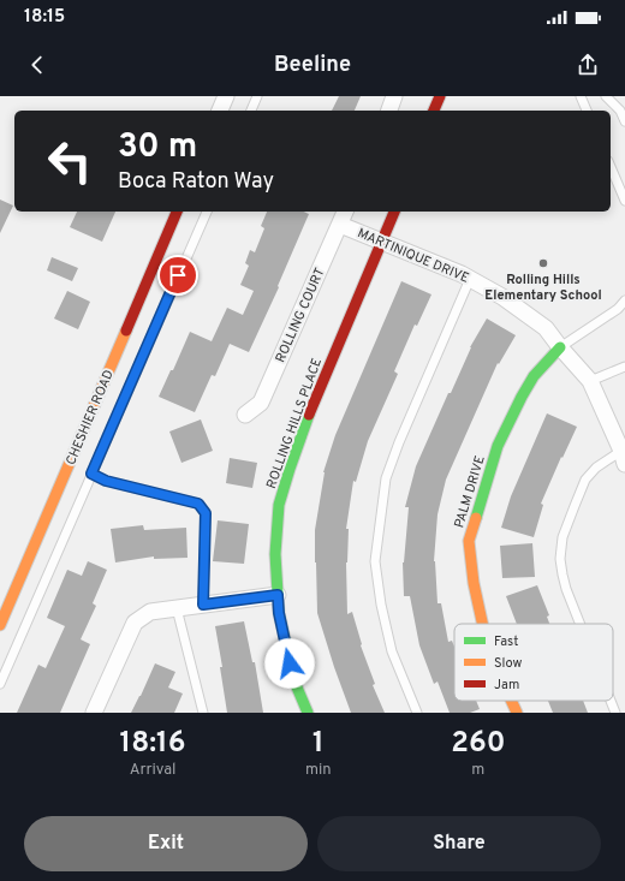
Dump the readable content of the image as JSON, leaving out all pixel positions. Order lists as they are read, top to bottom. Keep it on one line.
{"streets":{"street":["MARTINIQUE DRIVE","ROLLING COURT","CHESHIER ROAD","ROLLING HILLS PLACE","PALM DRIVE"]},"crossings":[["MARTINIQUE DRIVE","ROLLING COURT"],["MARTINIQUE DRIVE","ROLLING HILLS PLACE"],["MARTINIQUE DRIVE","PALM DRIVE"]],"places":["Rolling Hills Elementary School"],"legend":["Fast","Slow","Jam"],"page":{"status":"18:15","header":"Beeline","turn":["30 m","Boca Raton Way"],"eta":["18:16","Arrival","1","min","260","m"],"buttons":["Exit","Share"]}}
